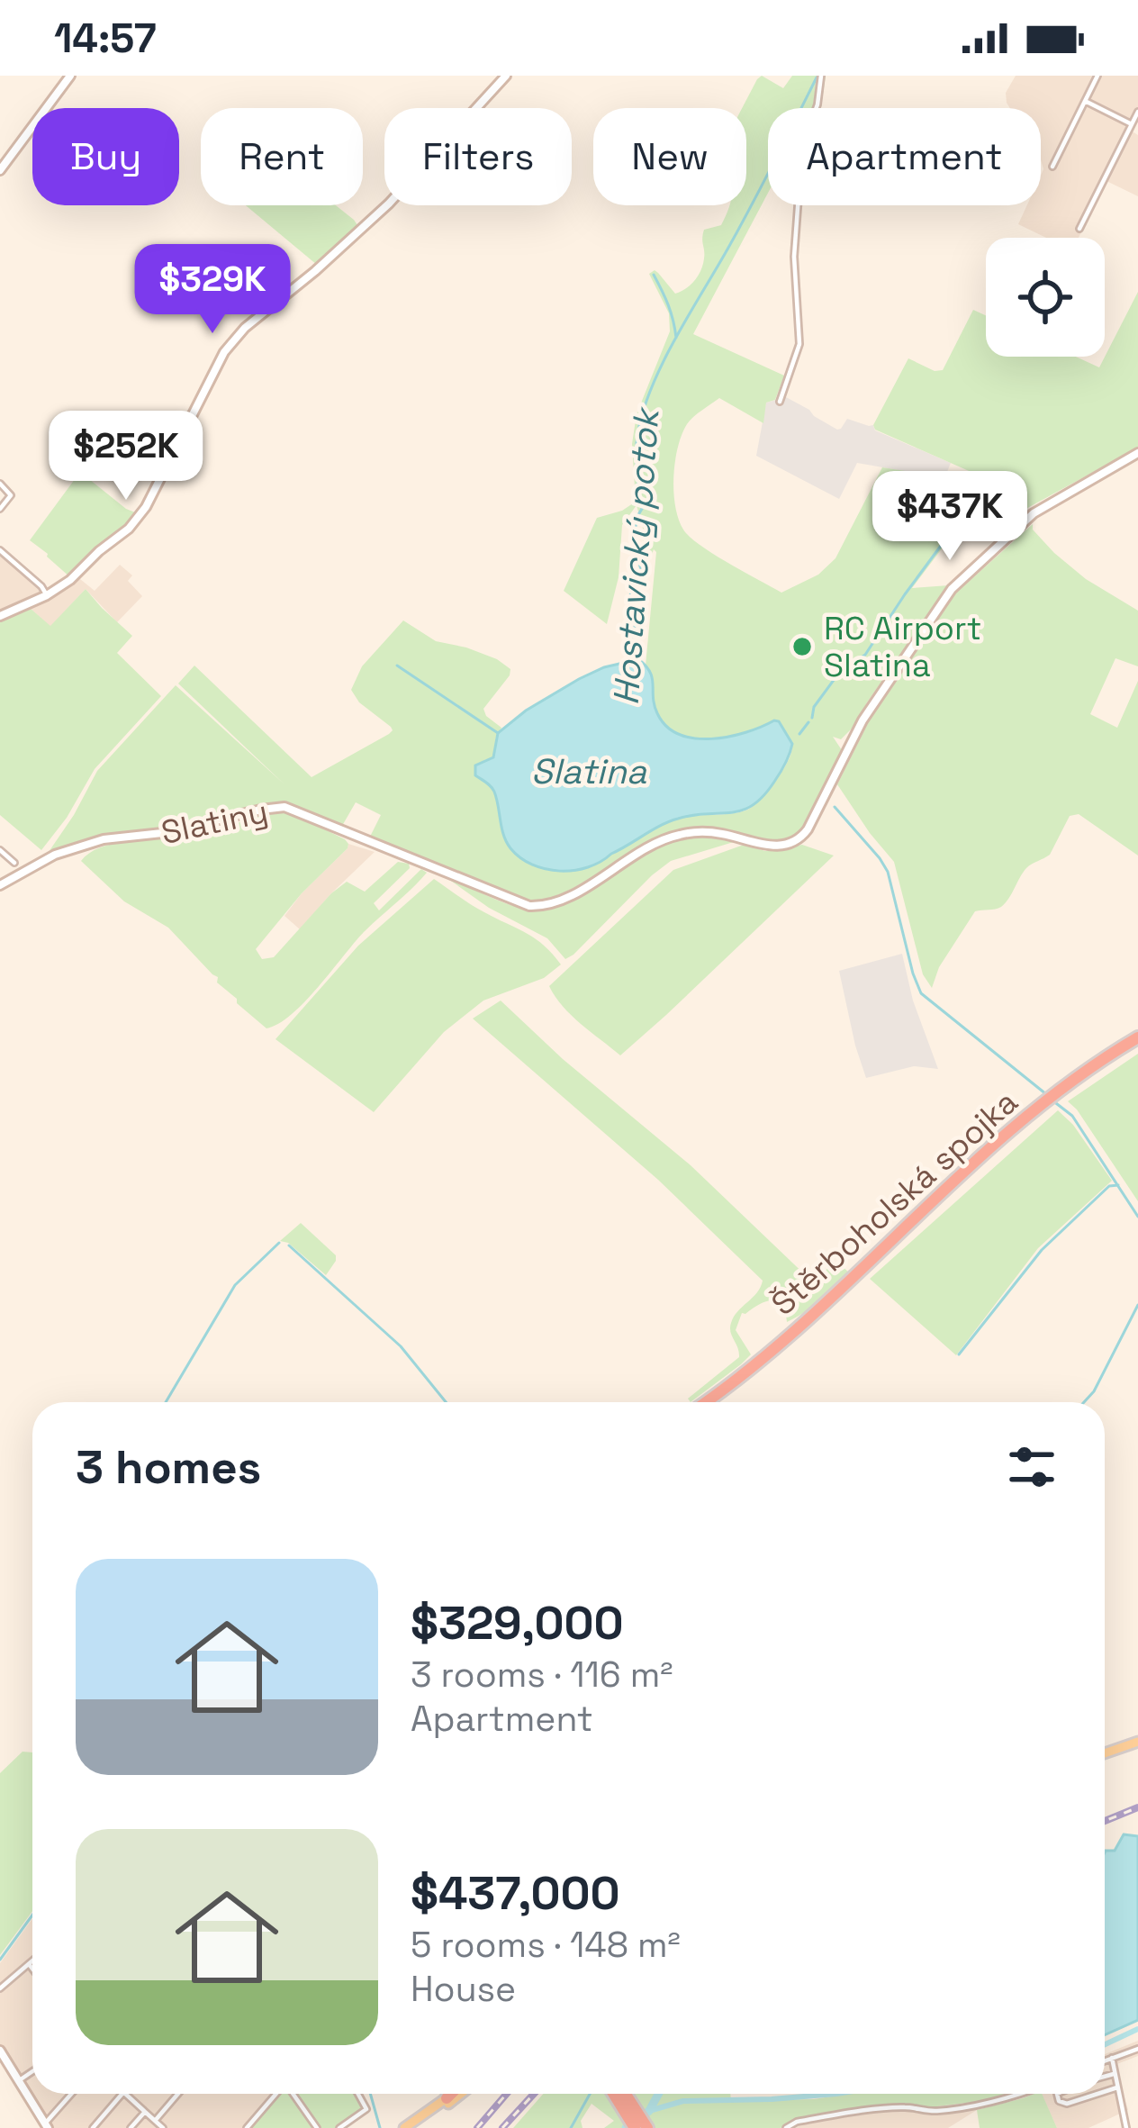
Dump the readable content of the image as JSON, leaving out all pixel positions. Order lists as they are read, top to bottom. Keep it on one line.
{"streets":{"highway":["Štěrboholská spojka"],"street":["Slatiny"]},"water":["Hostavický potok","Slatina"],"places":["RC Airport Slatina"],"page":{"status":"14:57","chip":["Buy","Rent","Filters","New","Apartment"],"price":["$329K","$252K","$437K"],"heading":"3 homes","list":[{"name":"$329,000","note":"3 rooms · 116 m² · Apartment"},{"name":"$437,000","note":"5 rooms · 148 m² · House"}]}}
